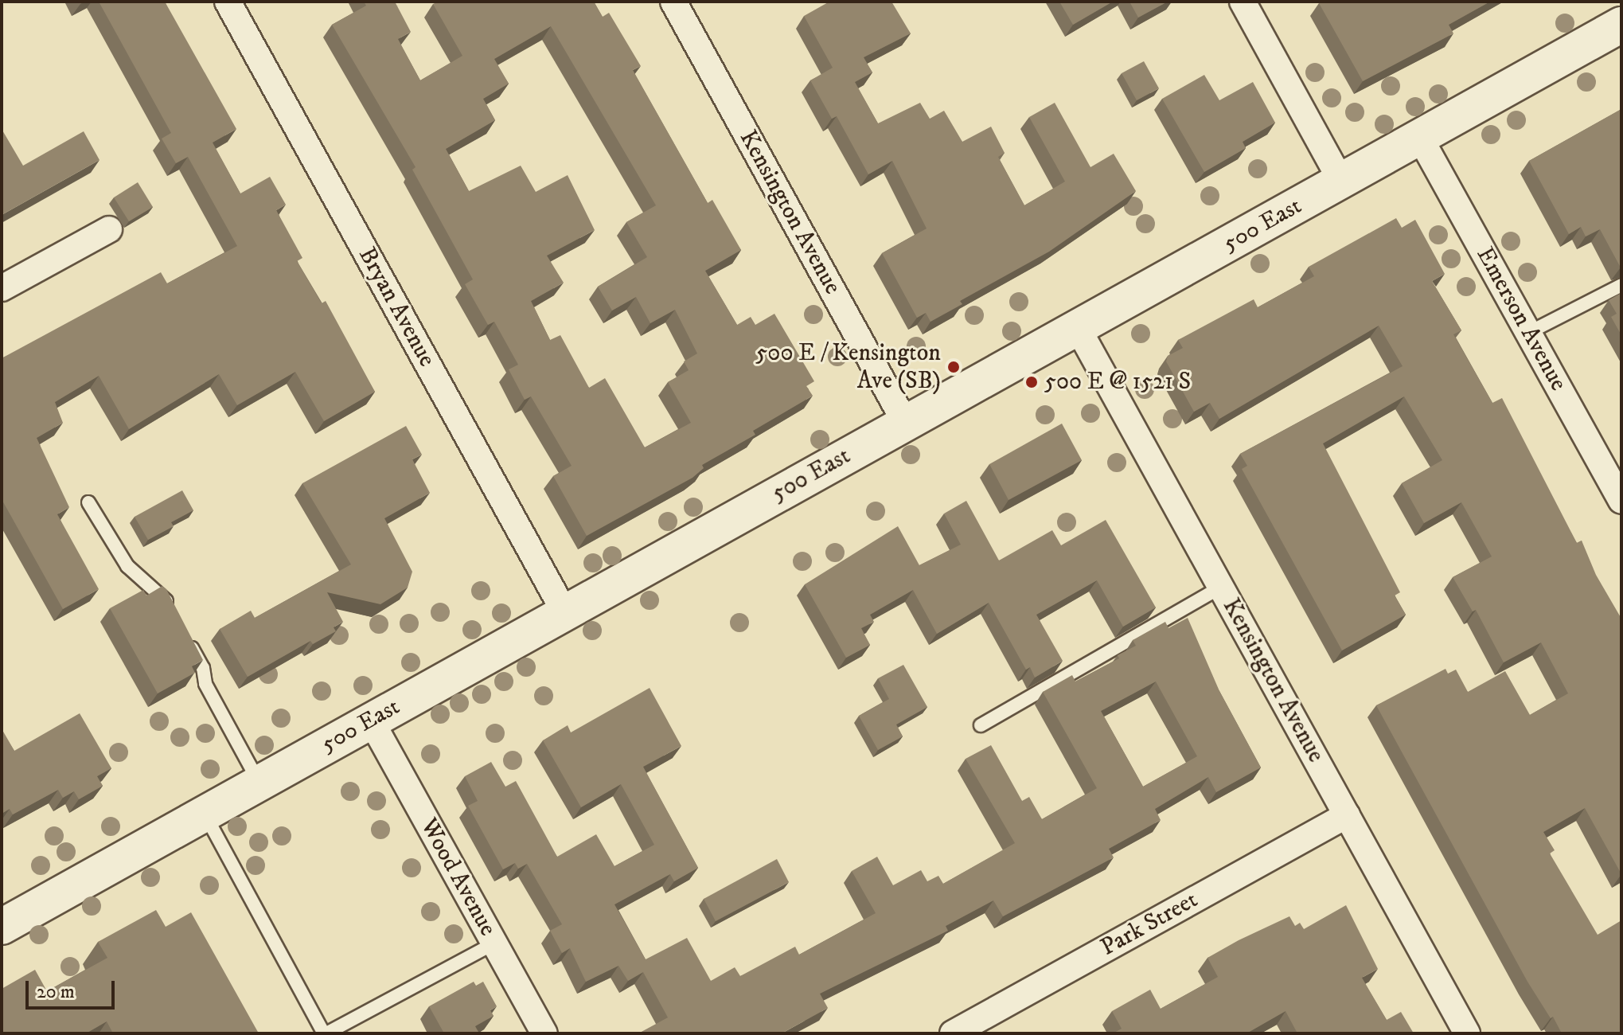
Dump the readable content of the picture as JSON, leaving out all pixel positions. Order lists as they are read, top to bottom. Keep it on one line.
{"streets":{"street":["Kensington Avenue","500 East","Bryan Avenue","Emerson Avenue","Wood Avenue","Park Street"]},"crossings":[["Kensington Avenue","500 East"],["Kensington Avenue","Park Street"],["500 East","Bryan Avenue"],["500 East","Emerson Avenue"],["500 East","Wood Avenue"]],"places":["500 E / Kensington Ave (SB)","500 E @ 1521 S"],"scale_bar":"20 m"}
